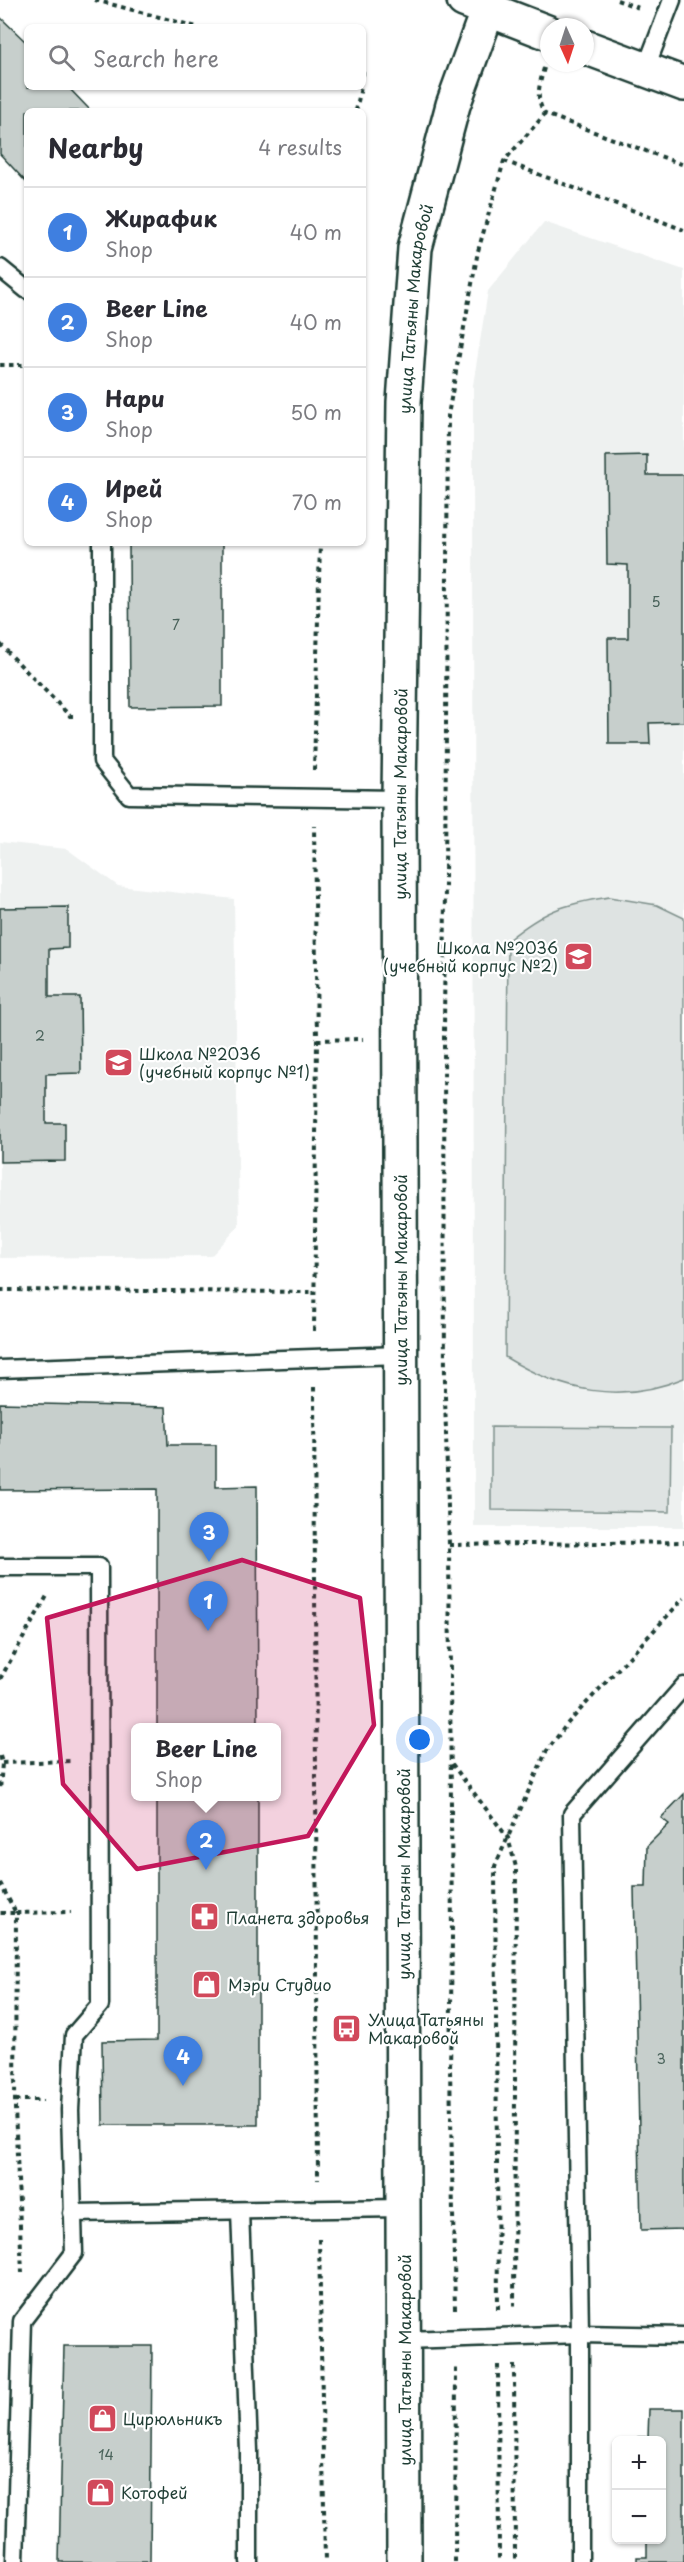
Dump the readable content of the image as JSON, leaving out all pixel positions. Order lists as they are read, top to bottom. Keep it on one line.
{"streets":{"street":["улица Татьяны Макаровой"]},"places":{"school or university":["Школа №2036 (учебный корпус №2)","Школа №2036 (учебный корпус №1)"],"pharmacy":["Планета здоровья"],"shop":["Мэри Студио","Цирюльникъ","Котофей"],"bus stop":["Улица Татьяны Макаровой"]},"house_numbers":["5","7","2","3","14"],"north":"bottom","page":{"search":"Search here","heading":["Nearby","4 results"],"list":[{"mark":"1","name":"Жирафик","note":"Shop","value":"40 m"},{"mark":"2","name":"Beer Line","note":"Shop","value":"40 m"},{"mark":"3","name":"Нари","note":"Shop","value":"50 m"},{"mark":"4","name":"Ирей","note":"Shop","value":"70 m"}],"pins":["3","1","2","4"],"popup":["Beer Line","Shop"],"map_buttons":["+","−"]}}
